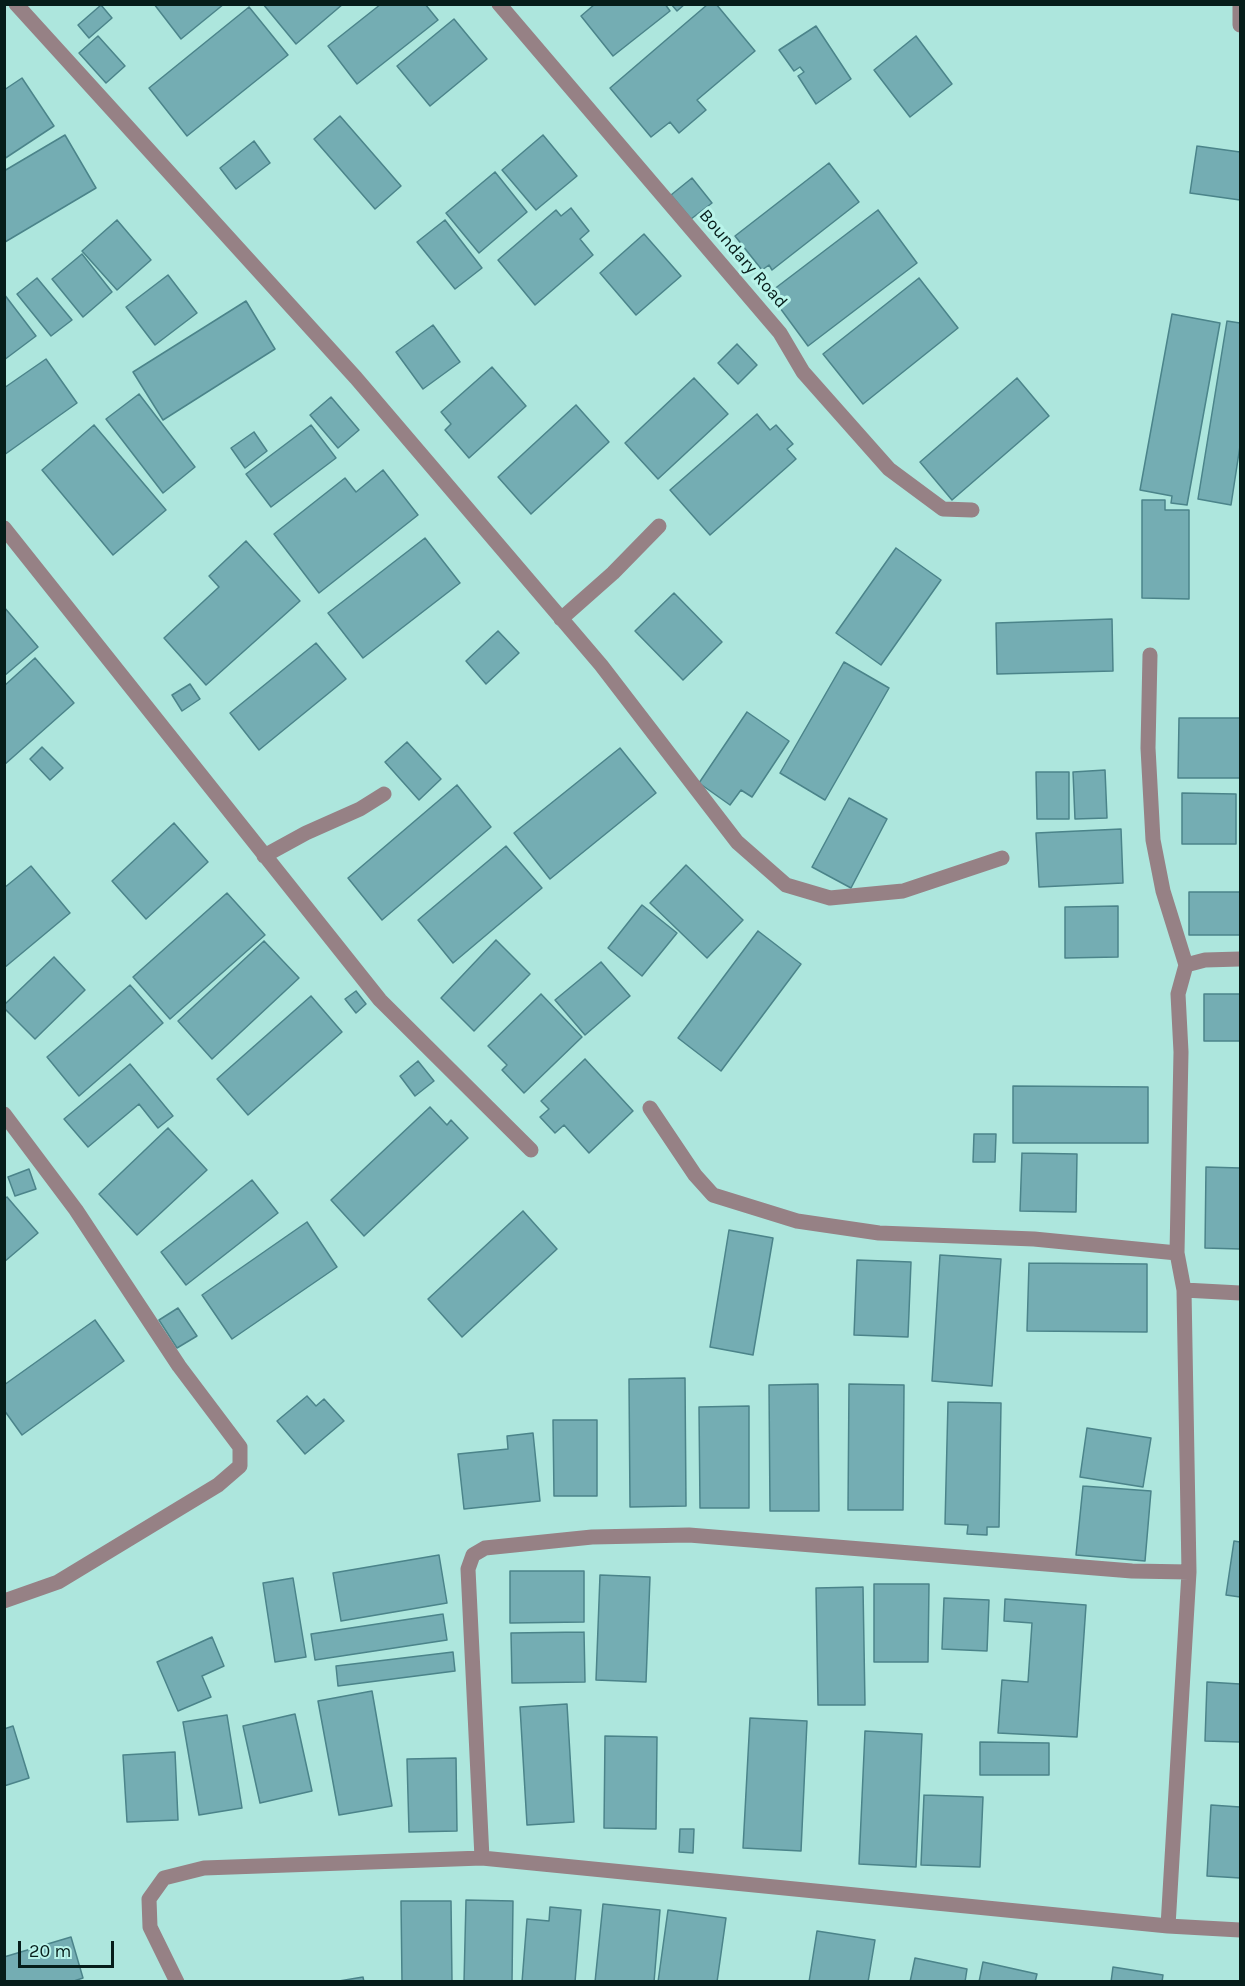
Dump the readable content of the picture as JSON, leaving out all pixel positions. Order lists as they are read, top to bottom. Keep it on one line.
{"streets":{"street":["Boundary Road"]},"scale_bar":"20 m"}
